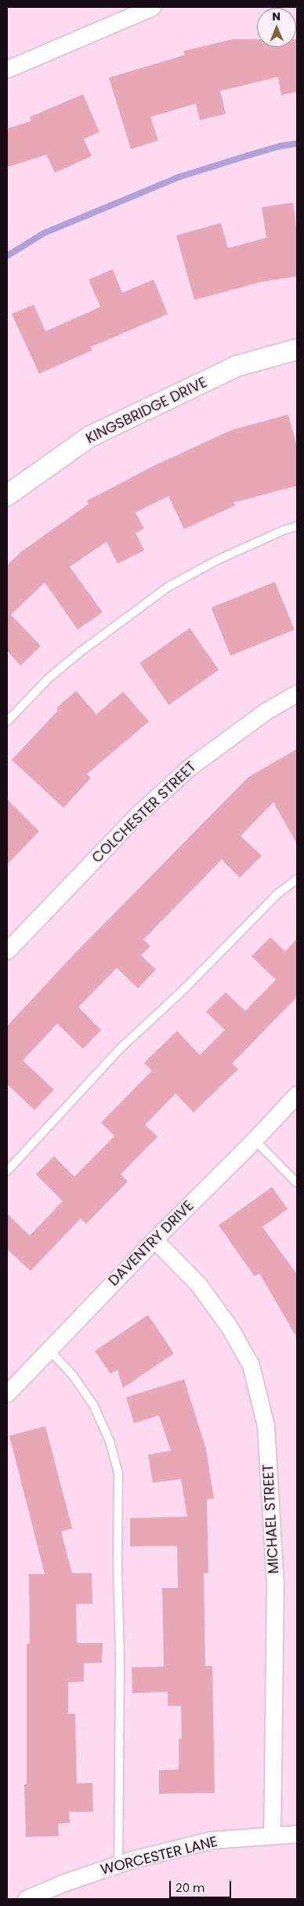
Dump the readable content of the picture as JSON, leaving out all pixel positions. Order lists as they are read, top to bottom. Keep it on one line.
{"streets":{"street":["KINGSBRIDGE DRIVE","COLCHESTER STREET","DAVENTRY DRIVE","MICHAEL STREET","WORCESTER LANE"]},"crossings":[["DAVENTRY DRIVE","MICHAEL STREET"],["MICHAEL STREET","WORCESTER LANE"]],"scale_bar":"20 m","north":"top"}
